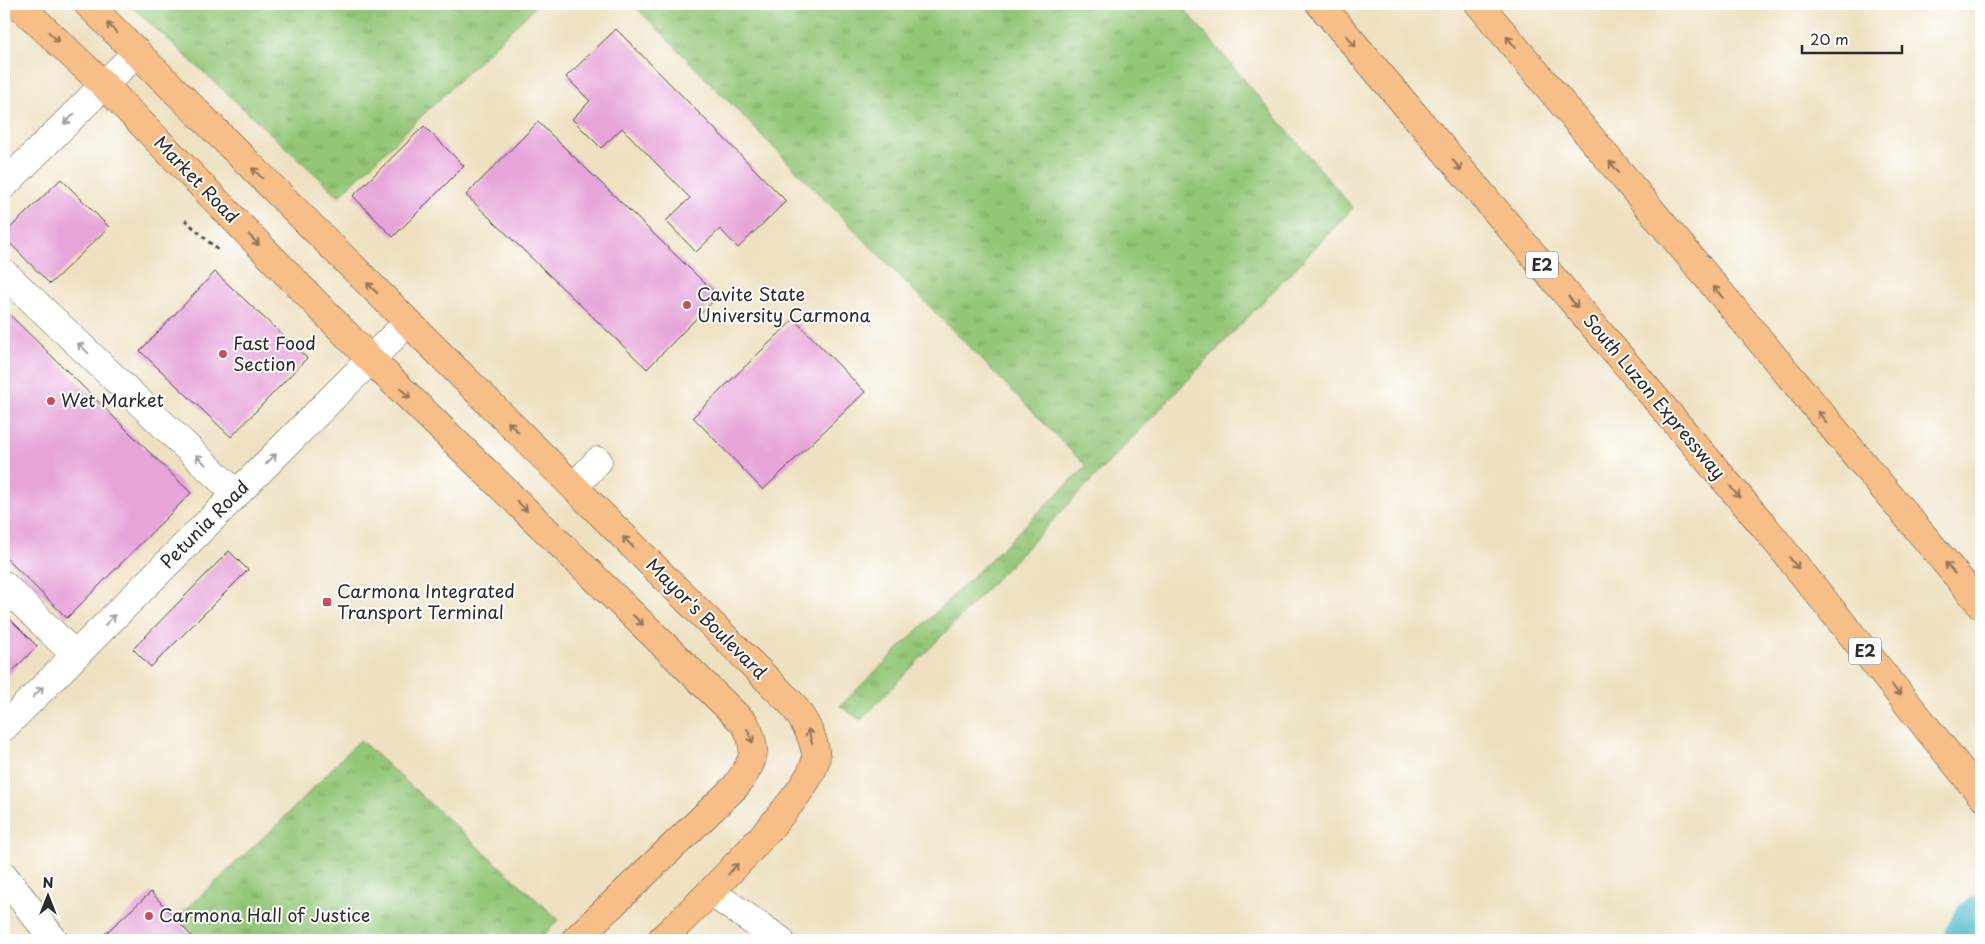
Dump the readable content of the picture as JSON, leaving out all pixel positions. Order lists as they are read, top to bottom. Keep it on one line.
{"streets":{"main road":["Market Road","E2","South Luzon Expressway","Mayor's Boulevard"],"street":["Petunia Road"]},"crossings":[["Market Road","Petunia Road"],["Petunia Road","Mayor's Boulevard"]],"one_way":["Petunia Road","Mayor's Boulevard"],"places":{"other":["Cavite State University Carmona","Fast Food Section","Wet Market","Carmona Hall of Justice"],"transit":["Carmona Integrated Transport Terminal"]},"scale_bar":"20 m","north":"top"}
